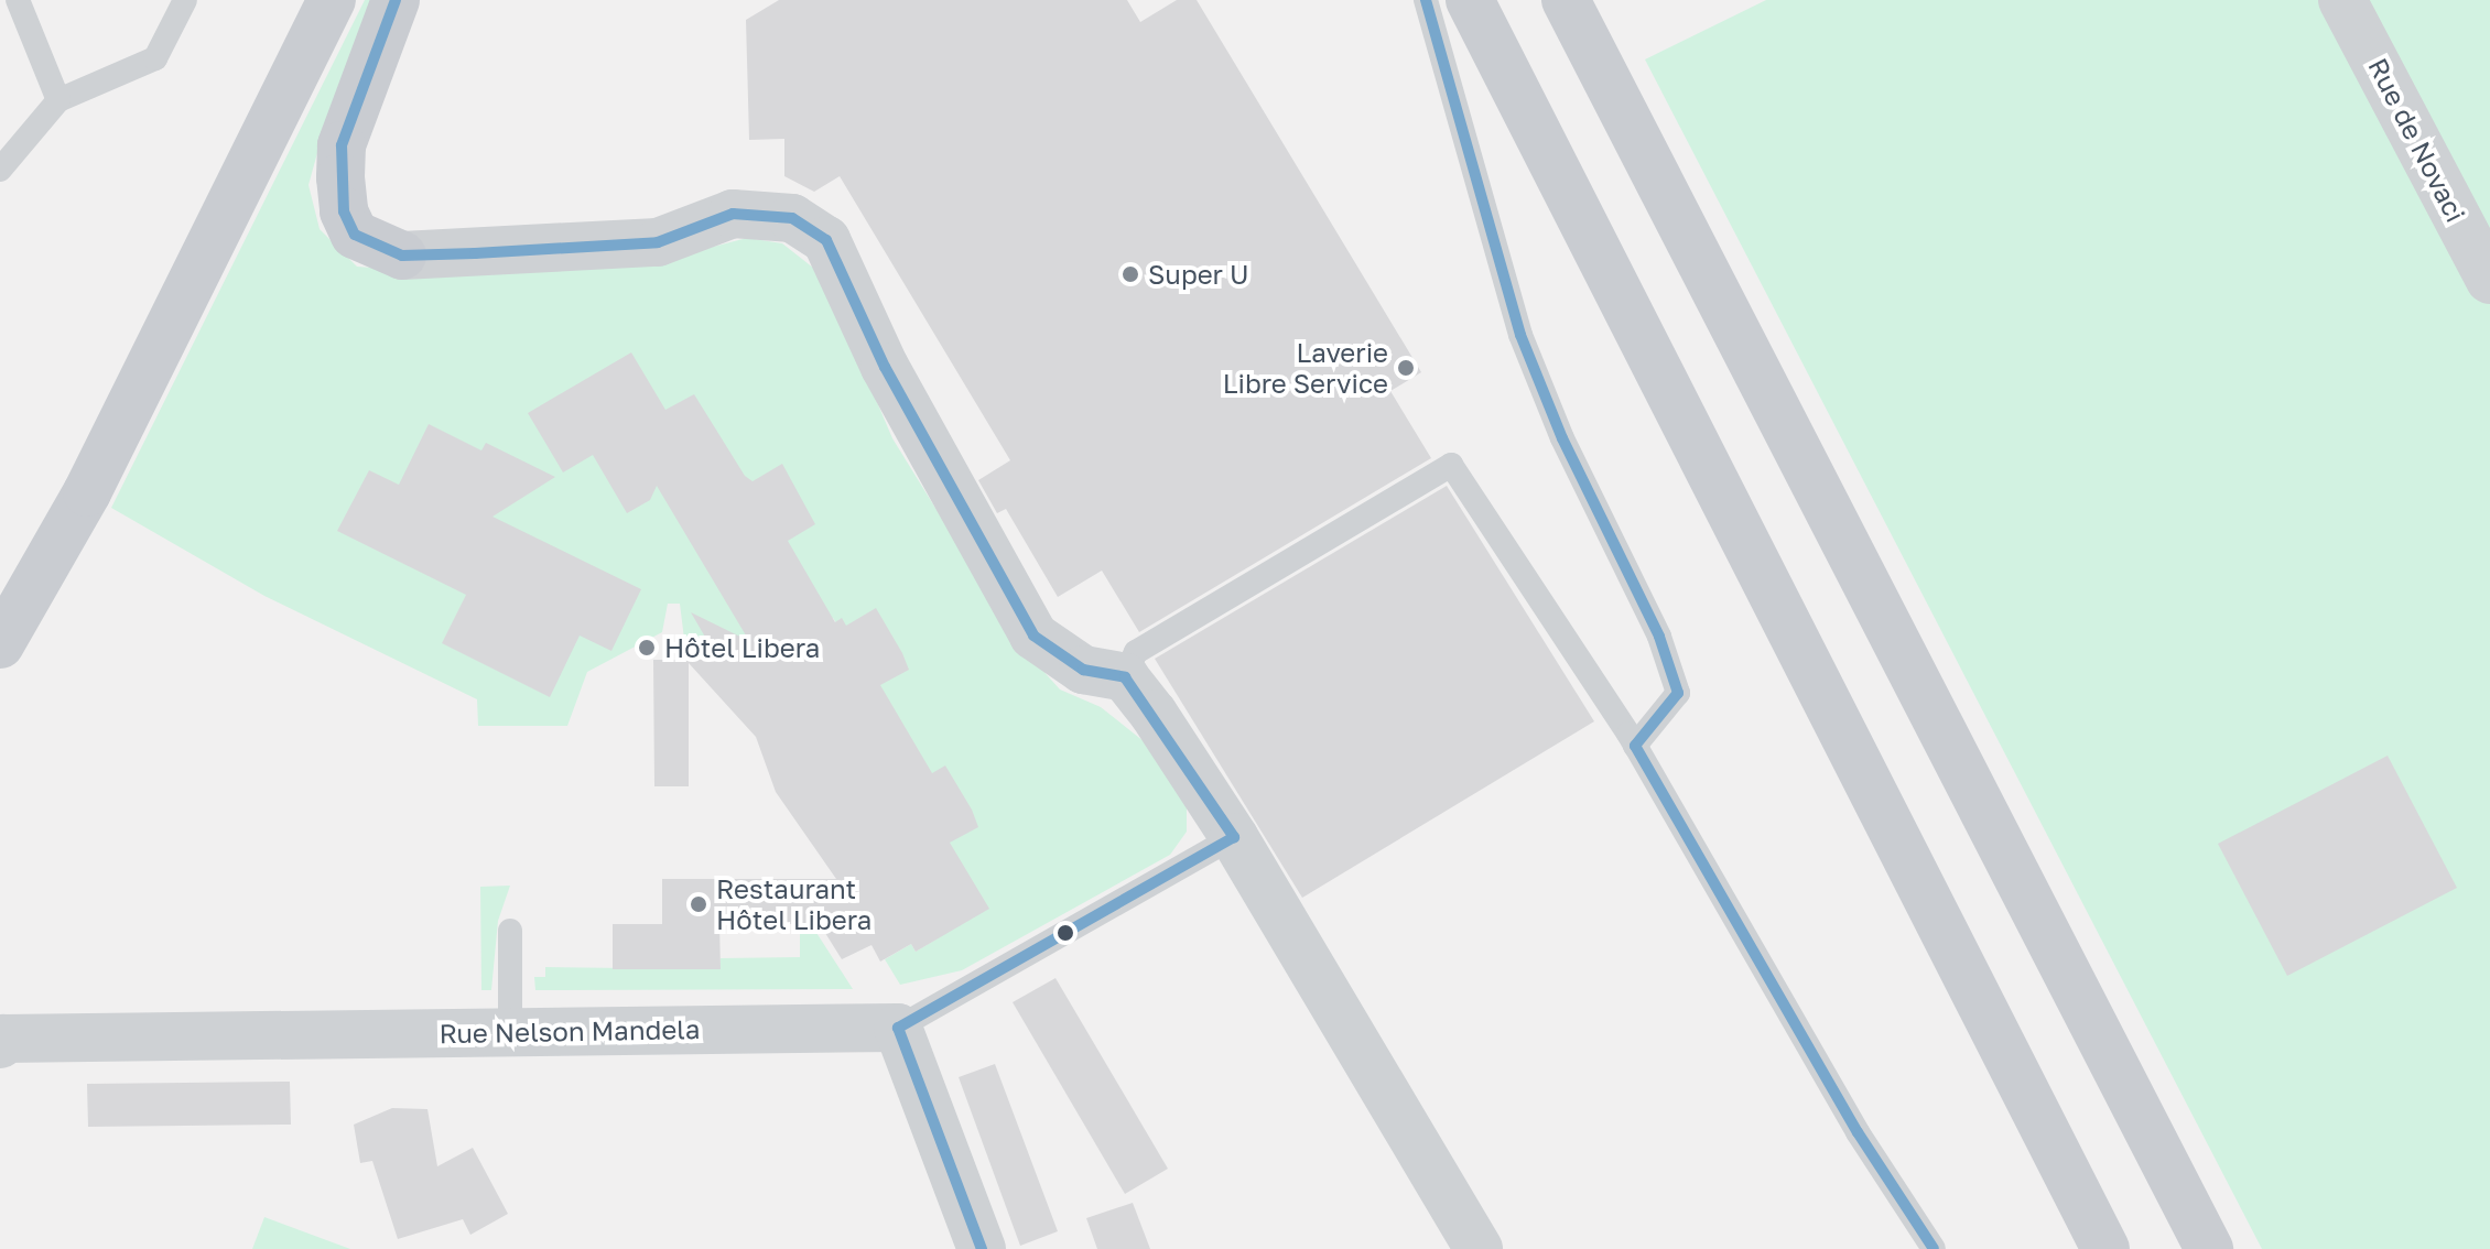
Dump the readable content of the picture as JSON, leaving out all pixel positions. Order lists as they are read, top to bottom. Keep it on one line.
{"streets":{"street":["Rue de Novaci","Rue Nelson Mandela"]},"places":["Super U","Laverie Libre Service","Hôtel Libera","Restaurant Hôtel Libera"]}
